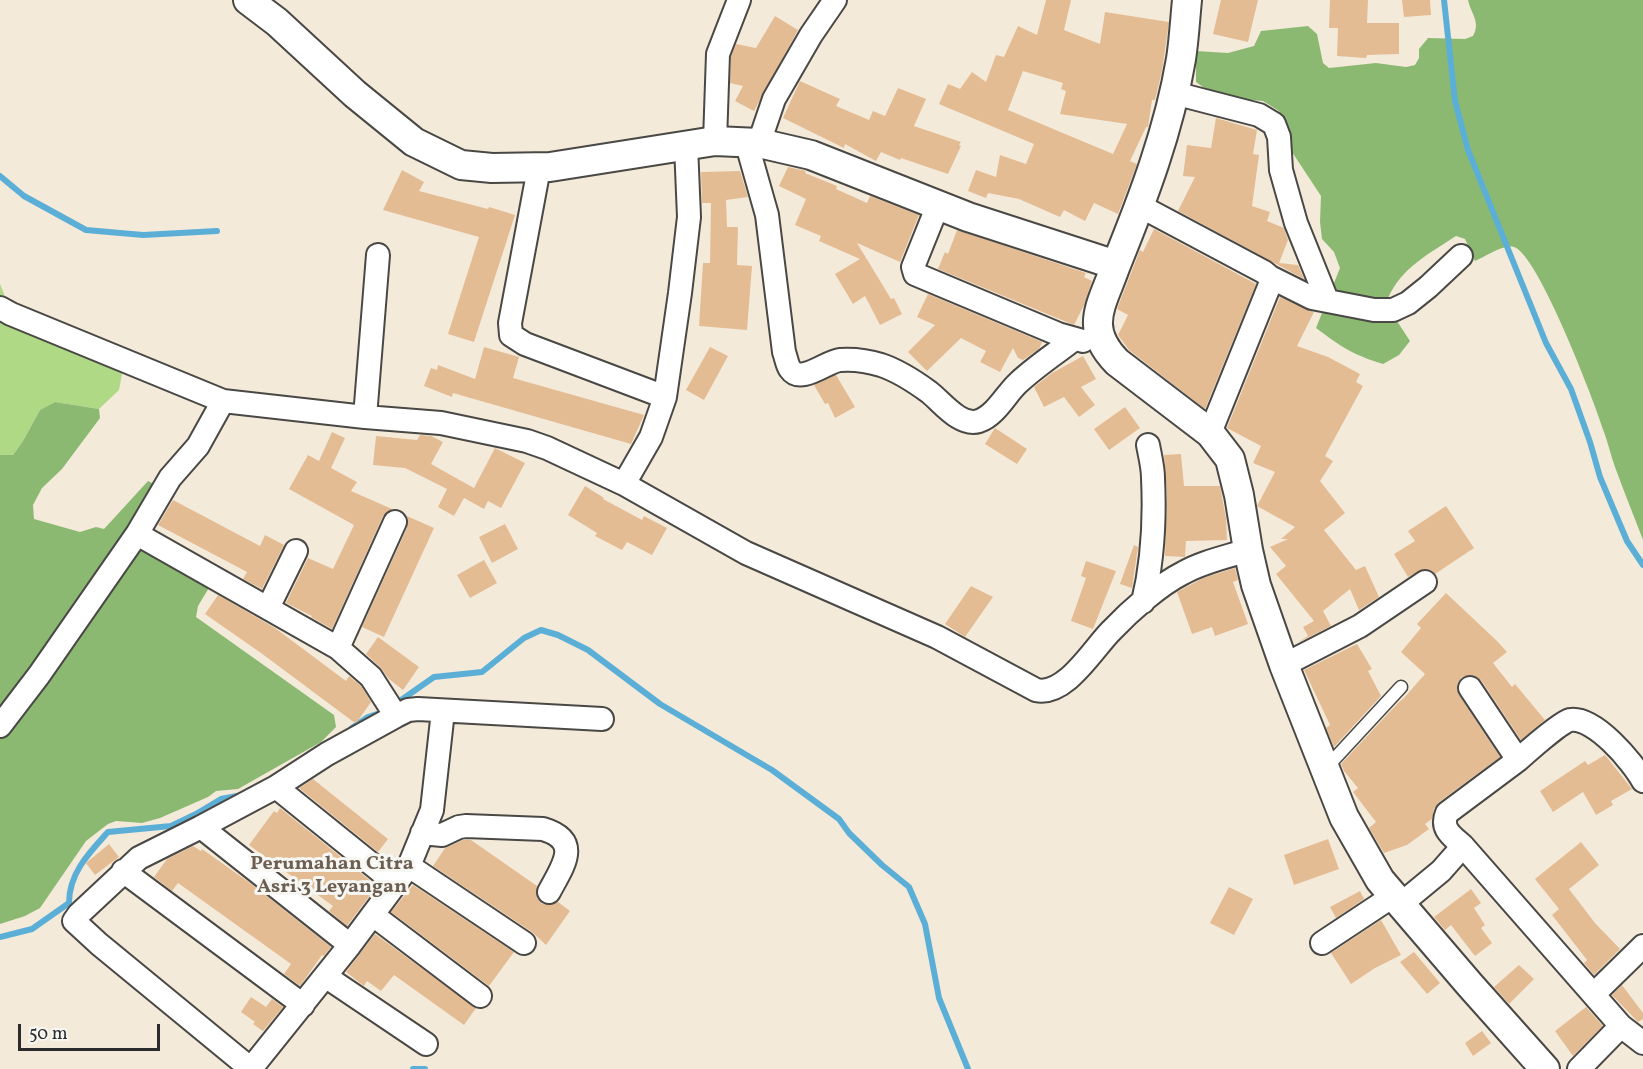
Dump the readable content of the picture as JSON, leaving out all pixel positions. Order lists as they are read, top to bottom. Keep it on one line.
{"districts":["Perumahan Citra Asri 3 Leyangan"],"scale_bar":"50 m"}
